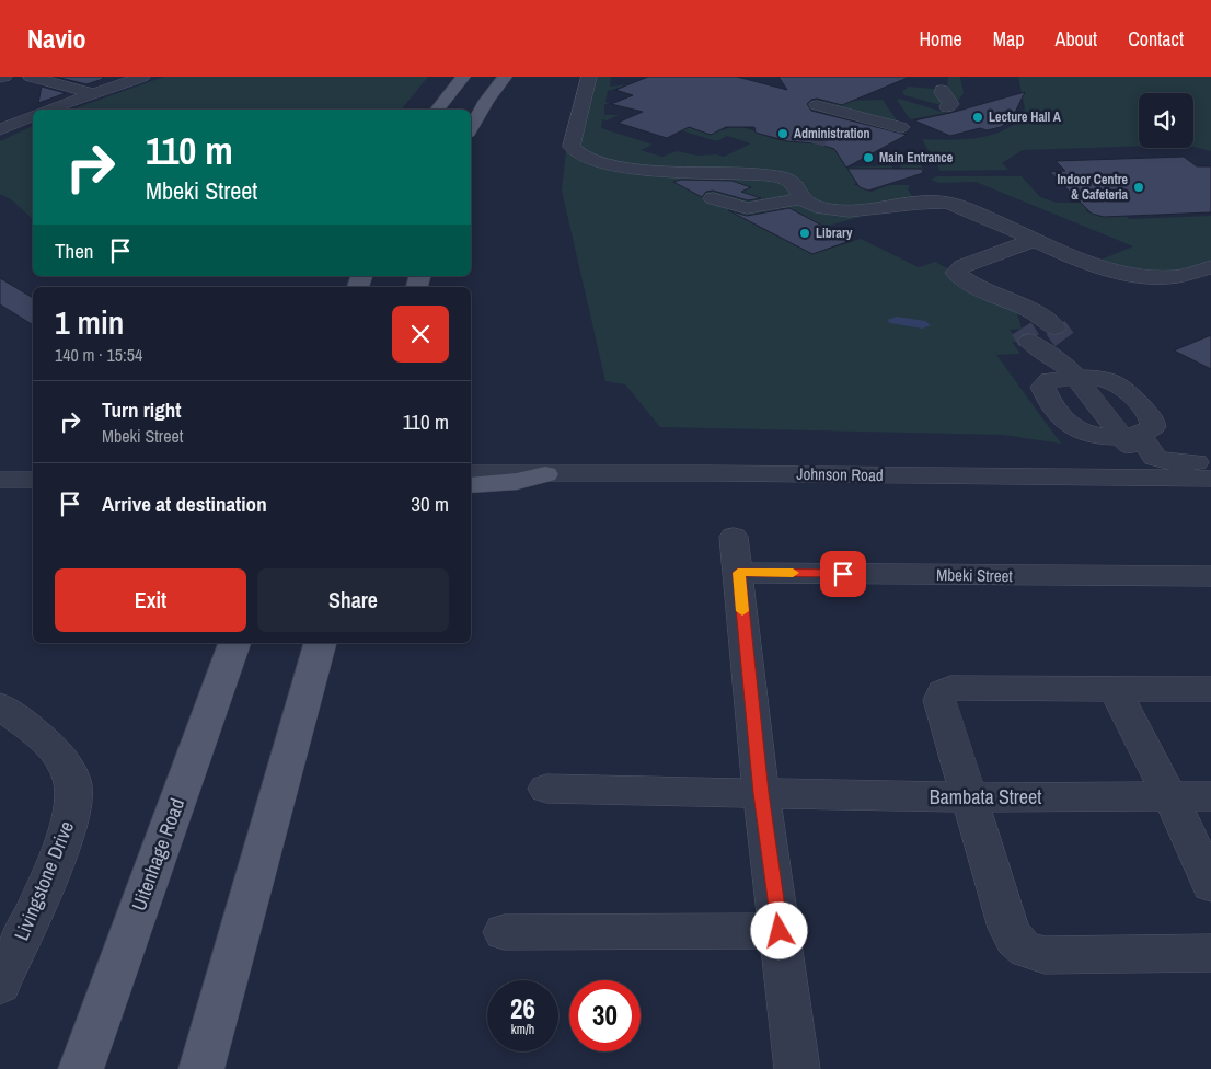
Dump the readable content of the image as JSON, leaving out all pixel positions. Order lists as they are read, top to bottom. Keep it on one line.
{"streets":{"main road":["Uitenhage Road"],"street":["Johnson Road","Mbeki Street","Bambata Street","Livingstone Drive"]},"crossings":[["Mbeki Street","Bambata Street"]],"places":["Lecture Hall A","Administration","Main Entrance","Indoor Centre & Cafeteria","Library"],"page":{"header":"Navio","nav":["Home","Map","About","Contact"],"turn":["110 m","Mbeki Street"],"then":"Then","heading":["1 min","140 m · 15:54"],"list":[{"name":"Turn right","note":"Mbeki Street","value":"110 m"},{"name":"Arrive at destination","value":"30 m"}],"buttons":["Exit","Share"],"speed":"26 km/h","limit":"30"}}
